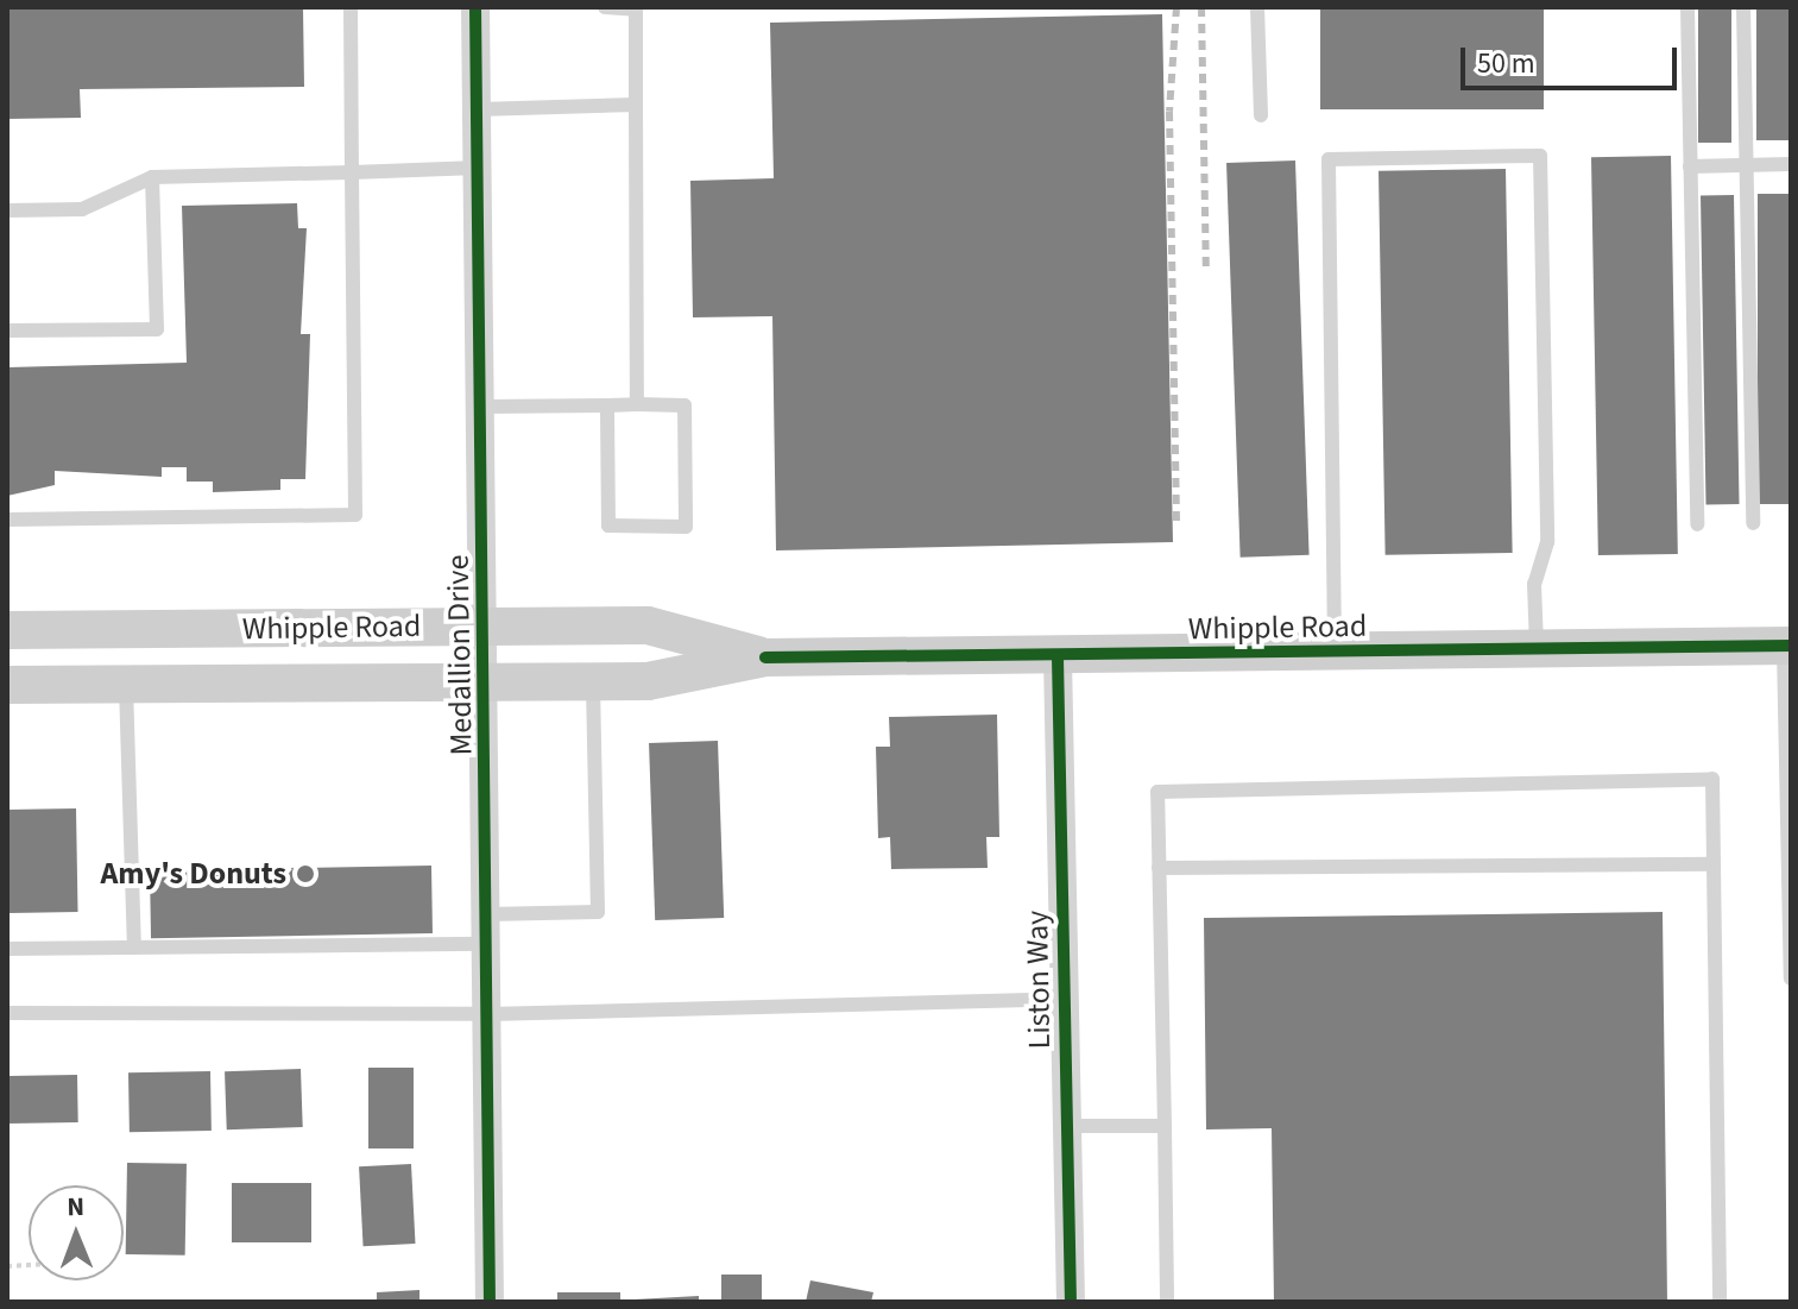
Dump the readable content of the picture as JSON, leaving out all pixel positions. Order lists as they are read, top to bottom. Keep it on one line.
{"streets":{"main road":["Whipple Road"],"street":["Medallion Drive","Liston Way"]},"crossings":[["Whipple Road","Medallion Drive"],["Whipple Road","Liston Way"]],"places":["Amy's Donuts"],"scale_bar":"50 m","north":"top"}
